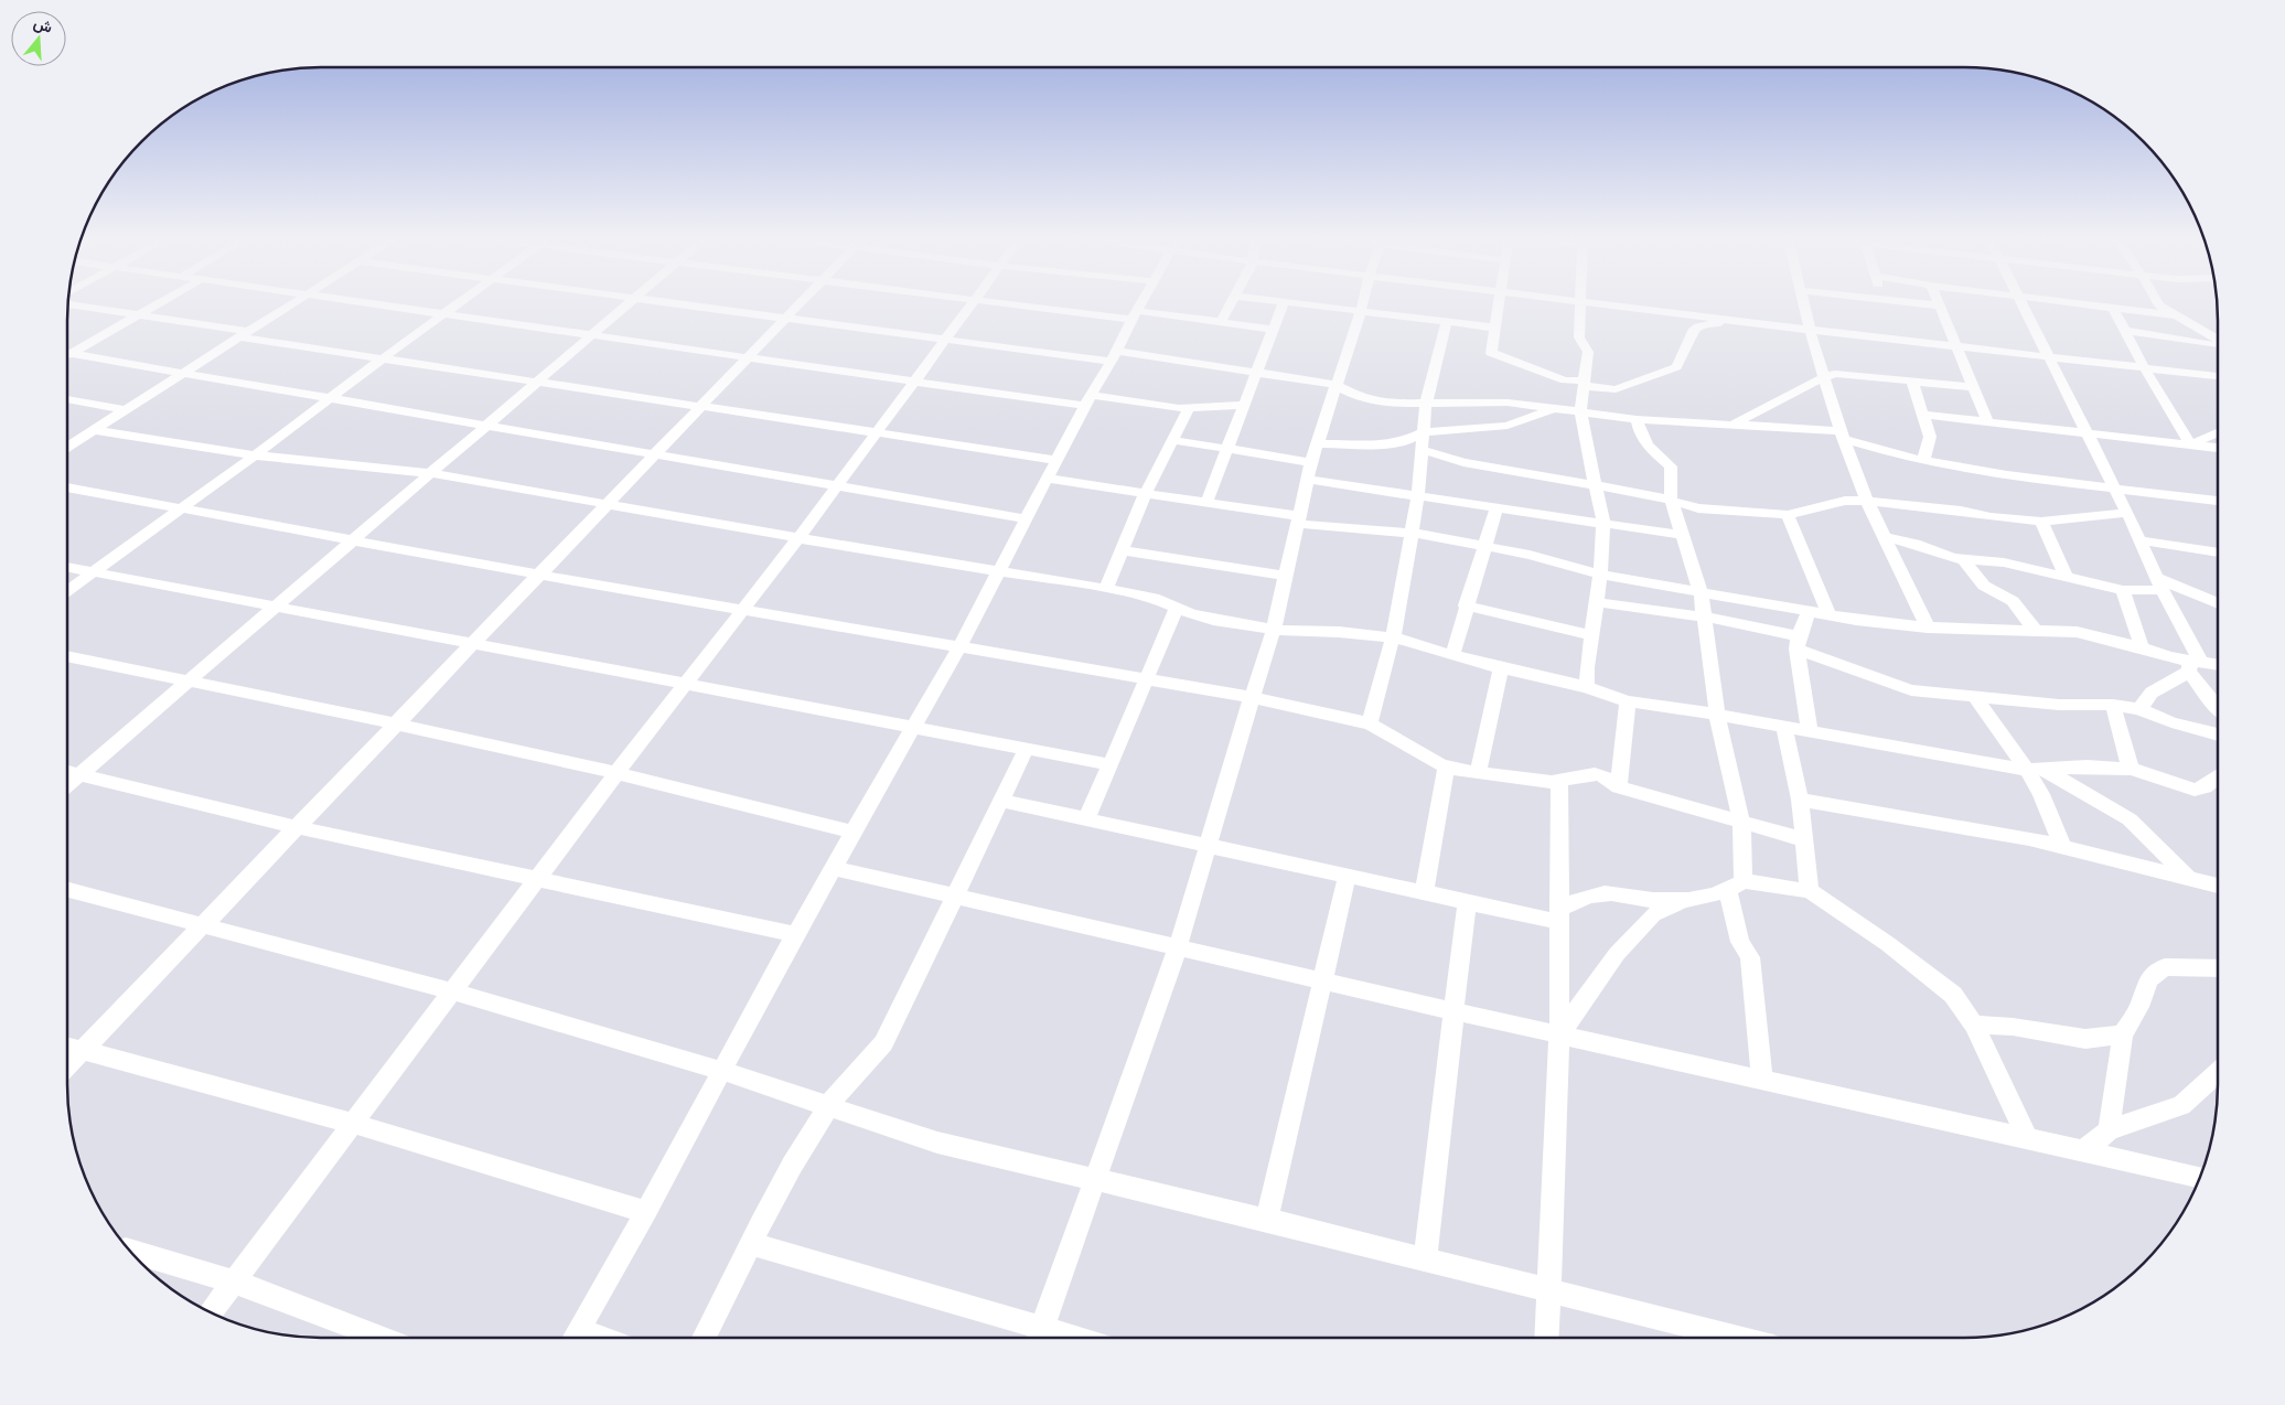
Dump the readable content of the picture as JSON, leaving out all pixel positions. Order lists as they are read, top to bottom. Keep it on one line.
{"north":"top"}
